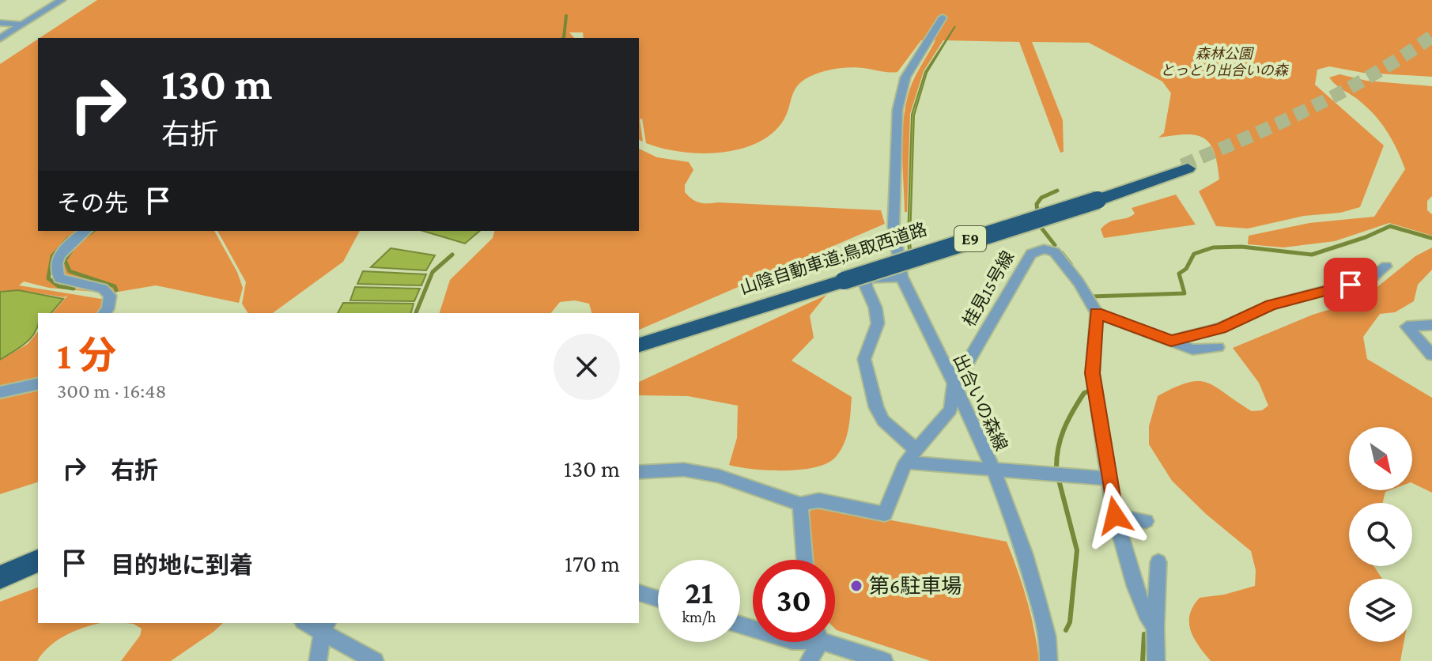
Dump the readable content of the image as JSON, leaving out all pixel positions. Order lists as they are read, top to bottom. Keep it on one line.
{"streets":{"highway":["E9","山陰自動車道;鳥取西道路"],"street":["桂見15号線","出合いの森線"]},"crossings":[["桂見15号線","出合いの森線"]],"parks":["森林公園 とっとり出合いの森"],"places":["第6駐車場"],"north":"bottom right","page":{"turn":["130 m","右折"],"then":"その先","heading":["1 分","300 m · 16:48"],"list":[{"name":"右折","value":"130 m"},{"name":"目的地に到着","value":"170 m"}],"speed":"21 km/h","limit":"30"}}
